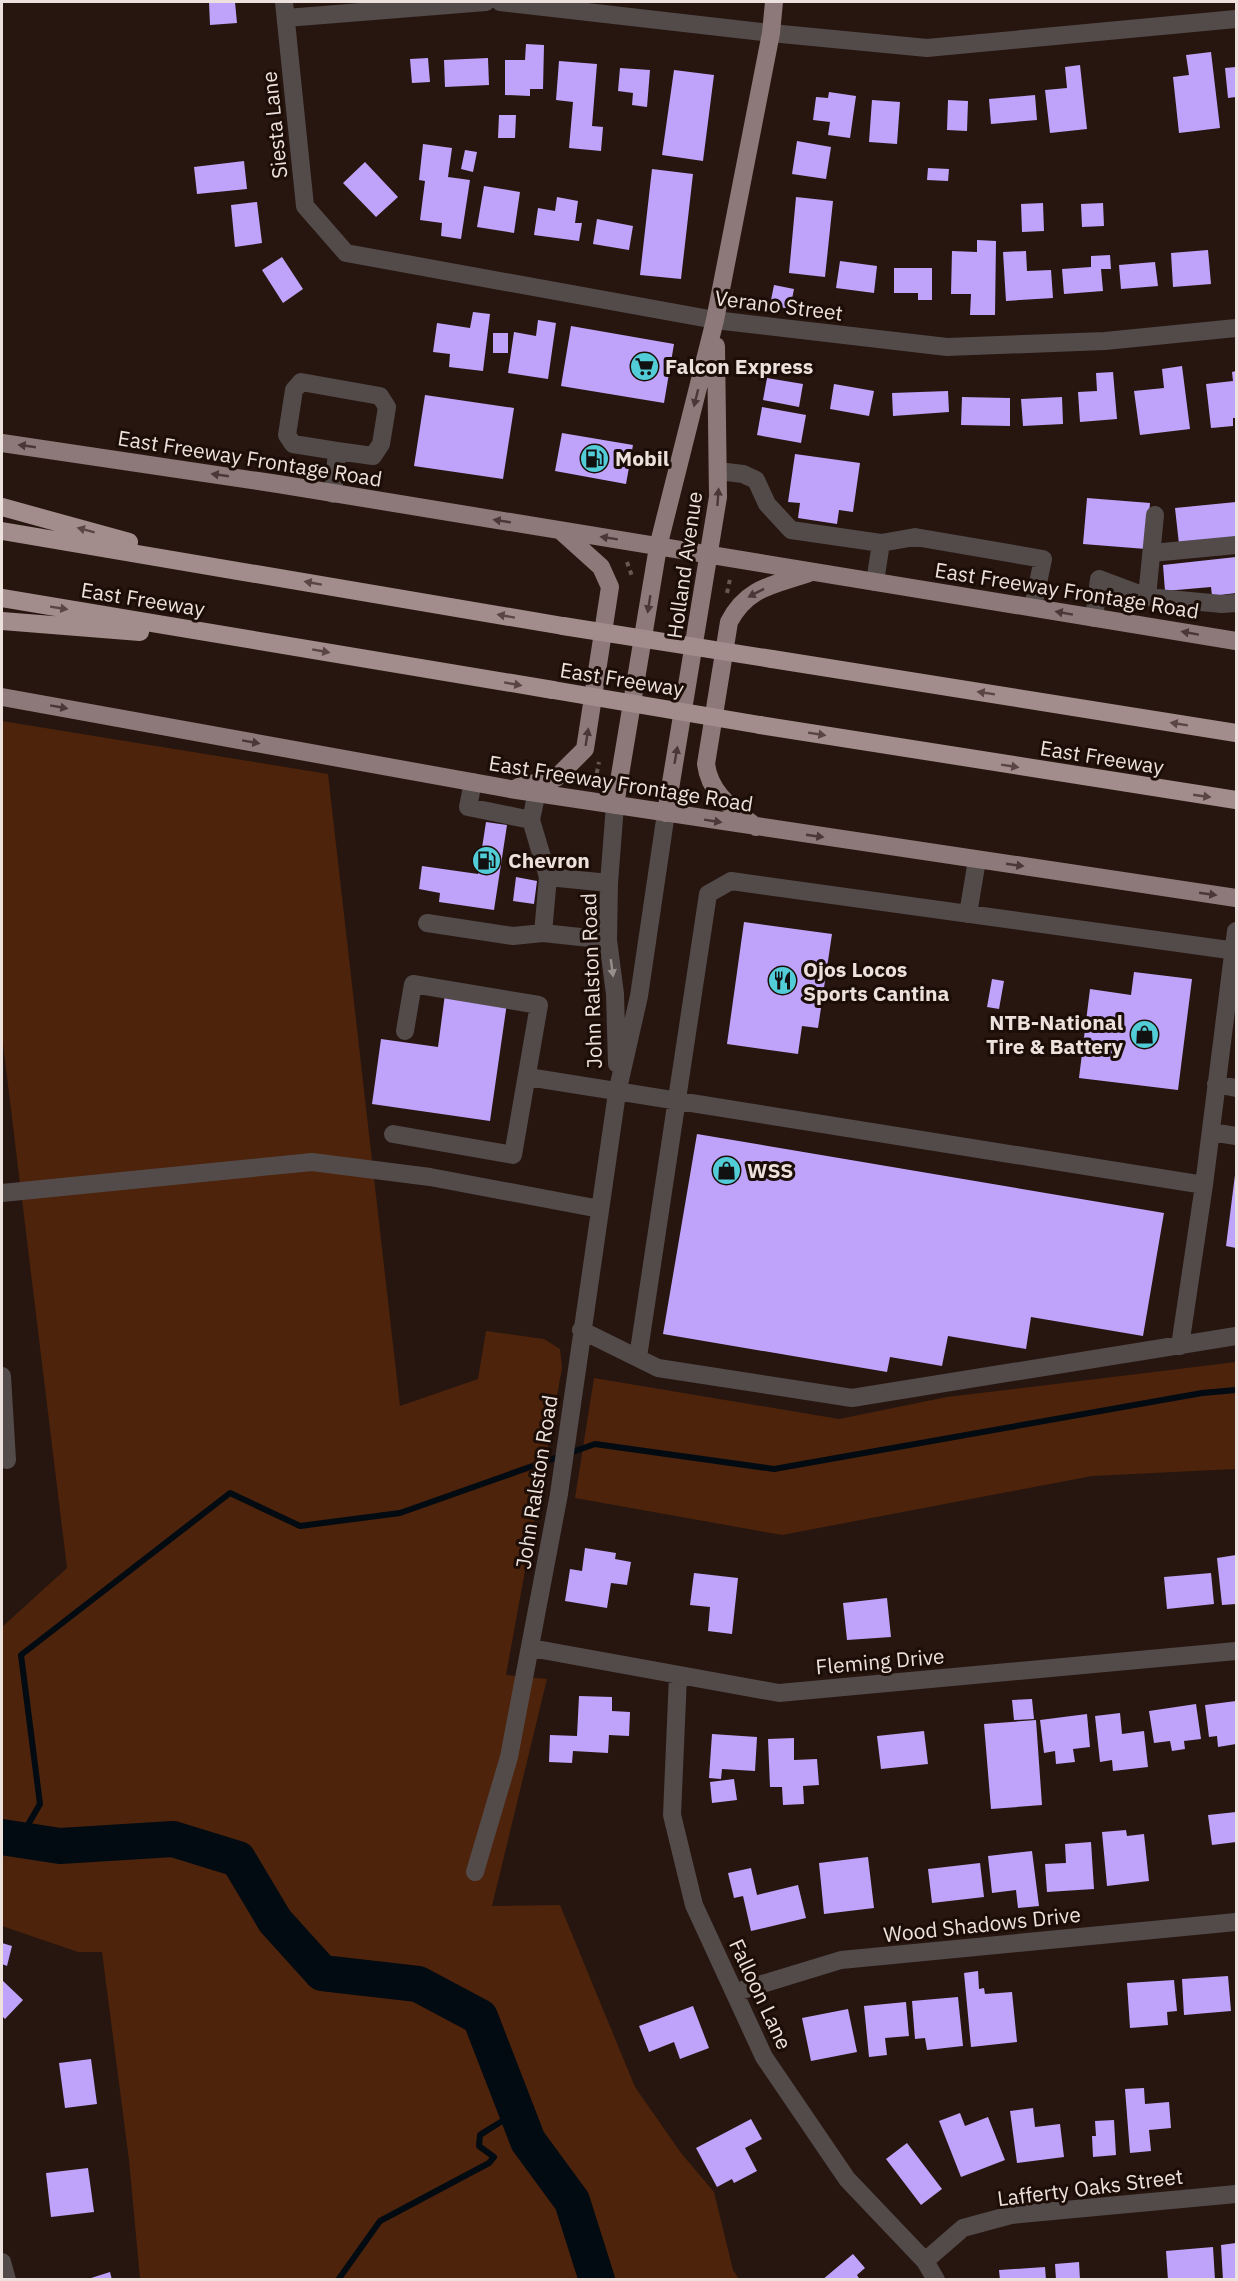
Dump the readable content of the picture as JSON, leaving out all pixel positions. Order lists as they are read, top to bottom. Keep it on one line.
{"streets":{"highway":["East Freeway"],"main road":["East Freeway Frontage Road","Holland Avenue","John Ralston Road"],"street":["Siesta Lane","Verano Street","Fleming Drive","Wood Shadows Drive","Falloon Lane","Lafferty Oaks Street"]},"crossings":[["Siesta Lane","Verano Street"],["Verano Street","Holland Avenue"],["East Freeway Frontage Road","Holland Avenue"],["East Freeway Frontage Road","John Ralston Road"],["Holland Avenue","John Ralston Road"],["John Ralston Road","Fleming Drive"],["Fleming Drive","Falloon Lane"],["Wood Shadows Drive","Falloon Lane"],["Falloon Lane","Lafferty Oaks Street"]],"places":{"supermarket":["Falcon Express"],"fuel station":["Mobil","Chevron"],"restaurant":["Ojos Locos Sports Cantina"],"shop":["NTB-National Tire & Battery","WSS"]}}
